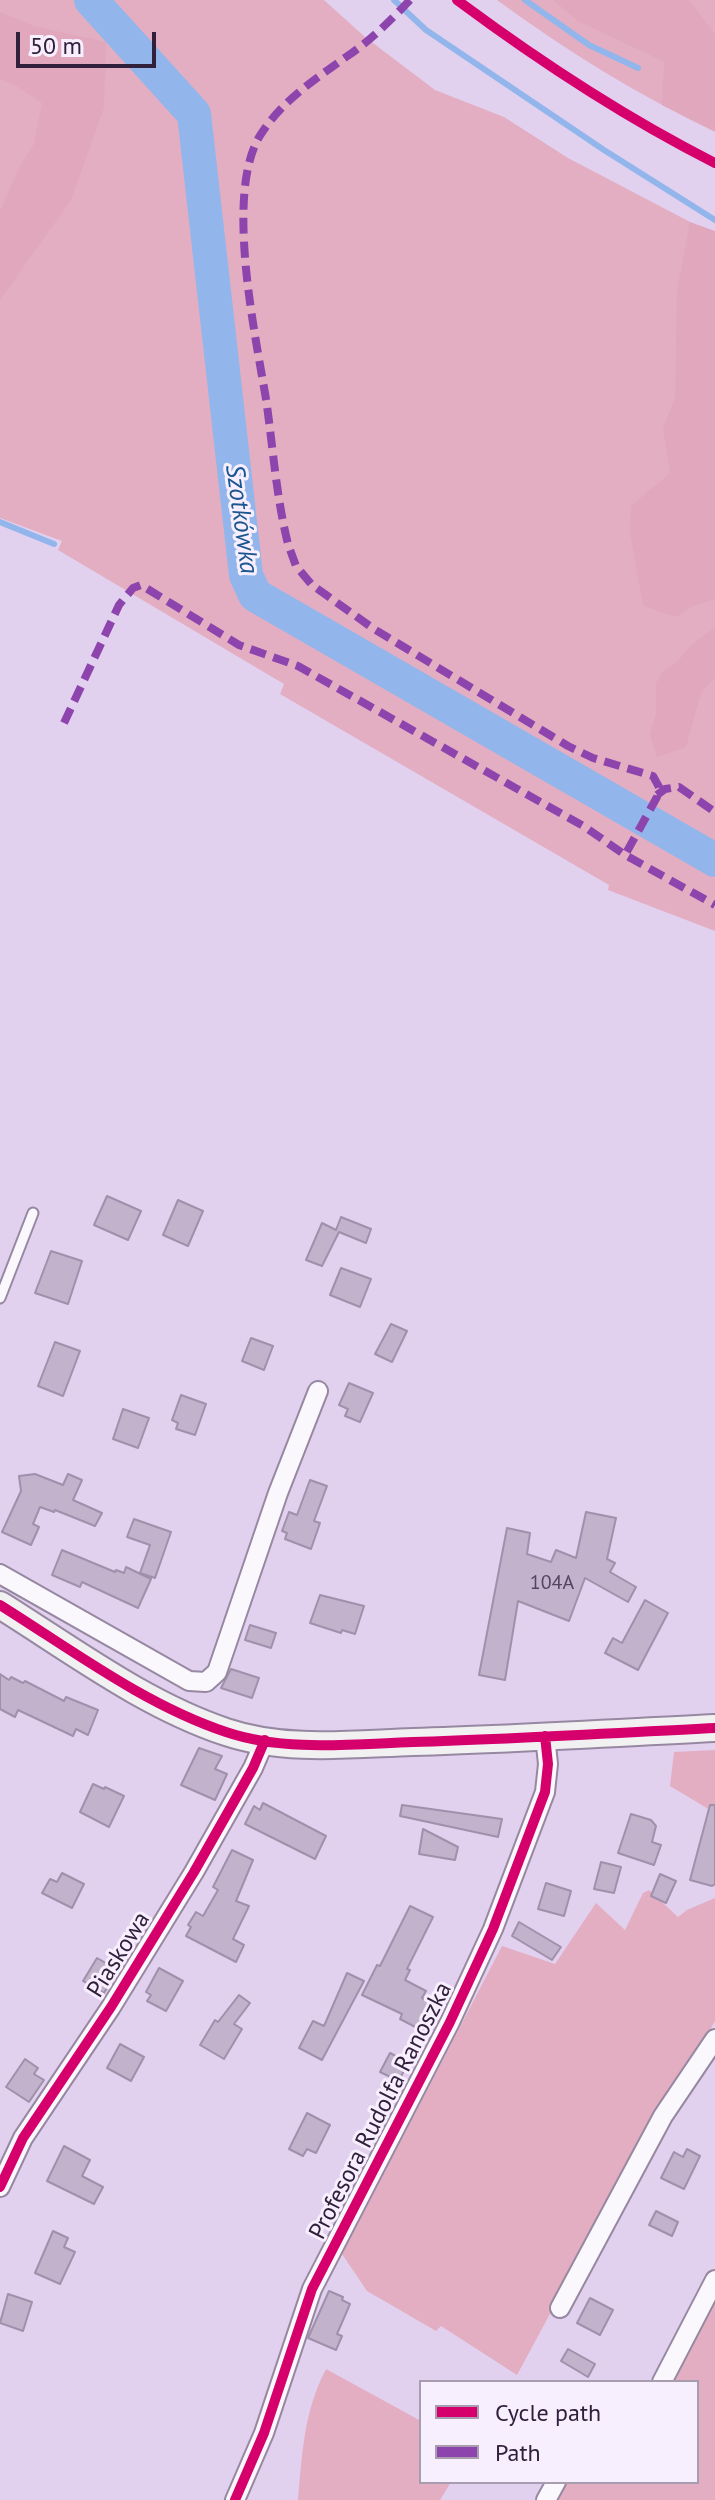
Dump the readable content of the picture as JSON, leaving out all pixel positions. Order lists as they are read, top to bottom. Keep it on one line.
{"streets":{"street":["Piaskowa","Profesora Rudolfa Ranoszka"]},"water":["Szotkówka"],"house_numbers":["104A"],"legend":["Cycle path","Path"],"scale_bar":"50 m"}
